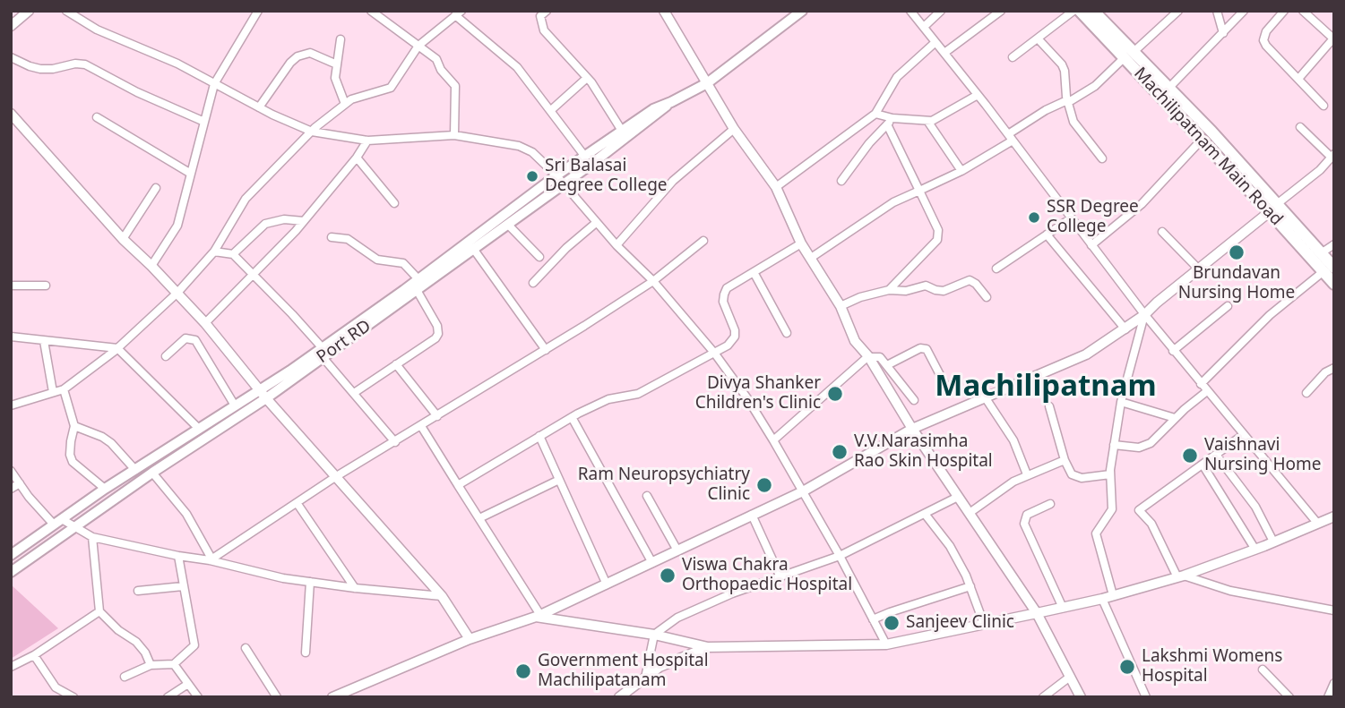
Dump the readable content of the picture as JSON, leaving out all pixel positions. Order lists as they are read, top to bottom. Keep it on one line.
{"streets":{"main road":["Machilipatnam Main Road","Port RD"]},"districts":["Machilipatnam"],"places":["Sri Balasai Degree College","SSR Degree College","Brundavan Nursing Home","Divya Shanker Children's Clinic","V.V.Narasimha Rao Skin Hospital","Vaishnavi Nursing Home","Ram Neuropsychiatry Clinic","Viswa Chakra Orthopaedic Hospital","Sanjeev Clinic","Lakshmi Womens Hospital","Government Hospital Machilipatanam"]}
